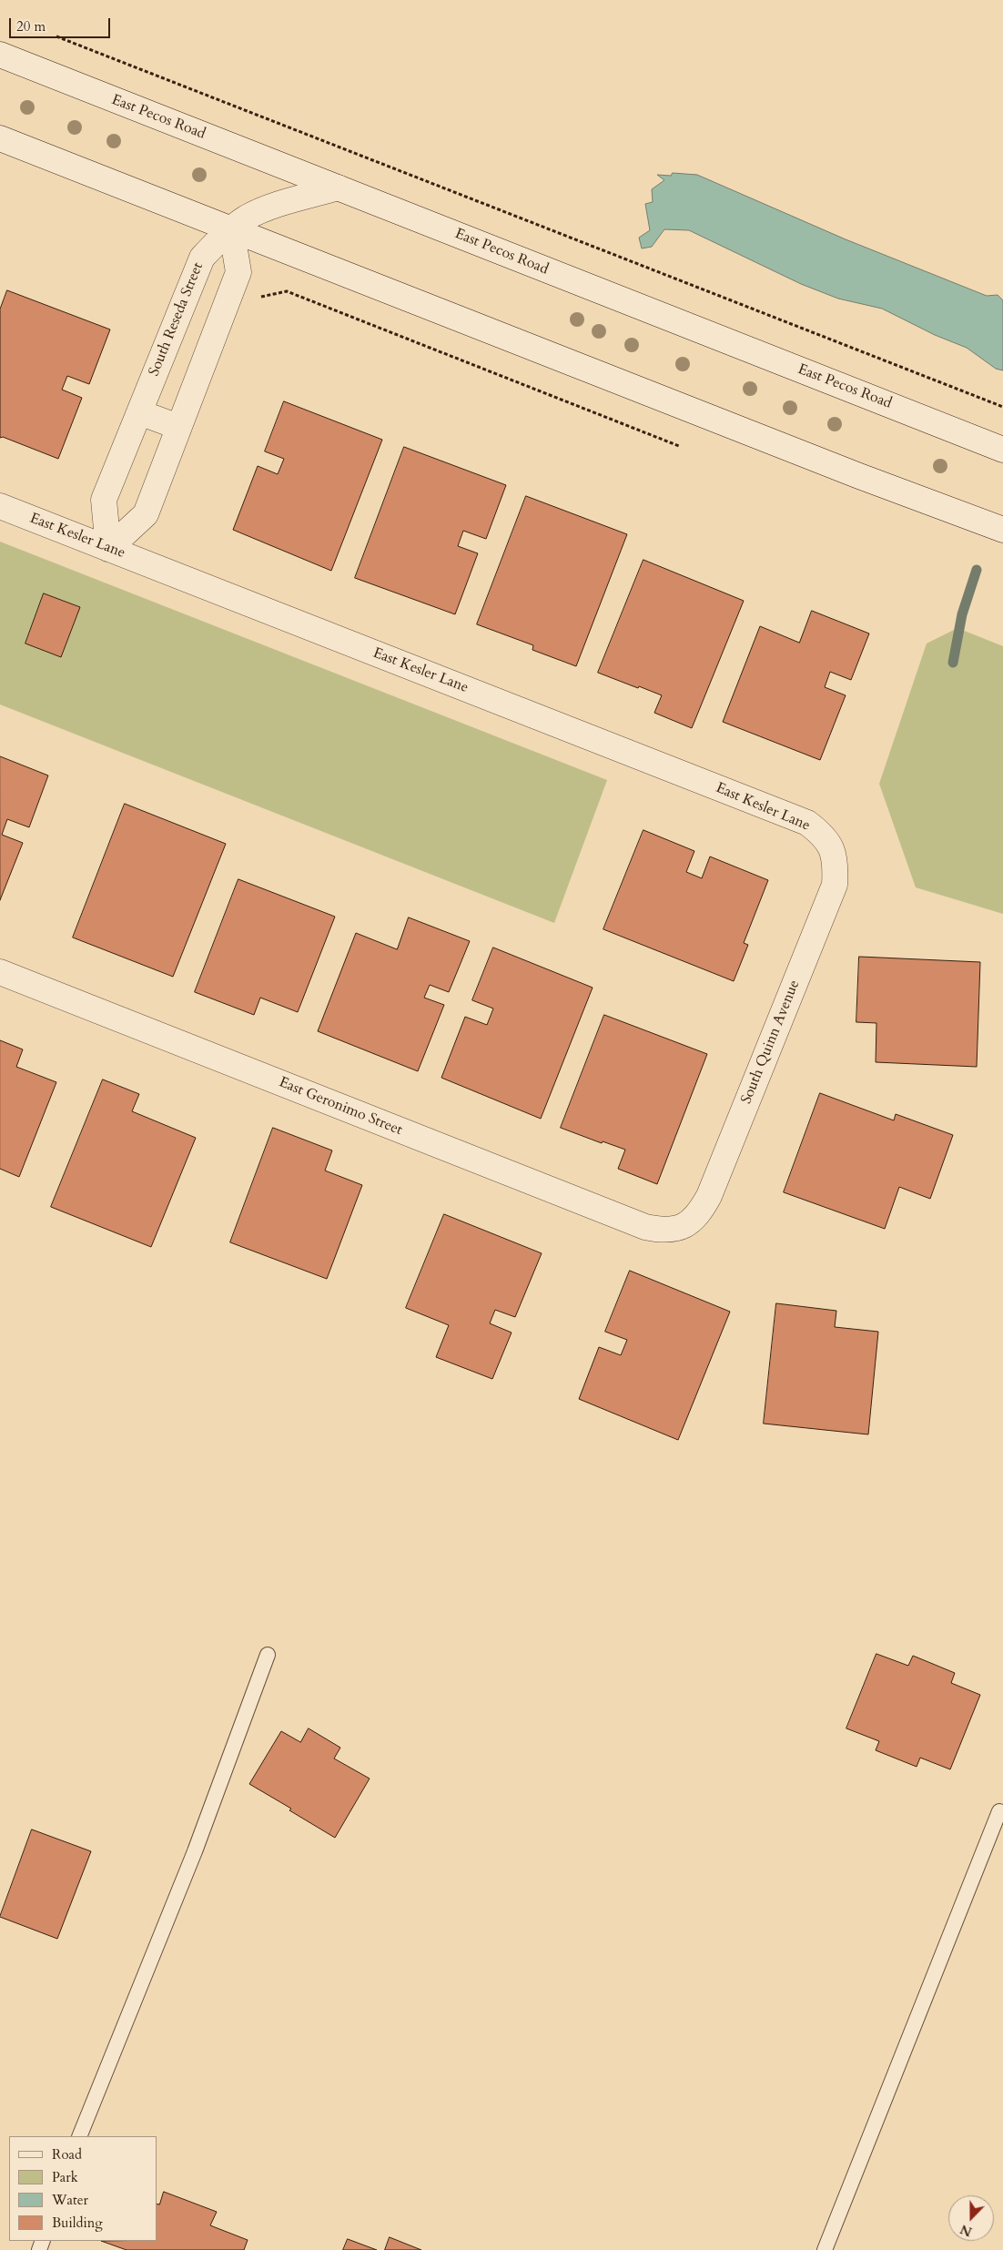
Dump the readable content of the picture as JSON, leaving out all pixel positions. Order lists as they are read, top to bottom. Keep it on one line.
{"streets":{"street":["East Pecos Road","South Reseda Street","East Kesler Lane","South Quinn Avenue","East Geronimo Street"]},"crossings":[["East Pecos Road","South Reseda Street"],["South Reseda Street","East Kesler Lane"],["East Kesler Lane","South Quinn Avenue"],["South Quinn Avenue","East Geronimo Street"]],"legend":["Road","Park","Water","Building"],"scale_bar":"20 m","north":"bottom"}
